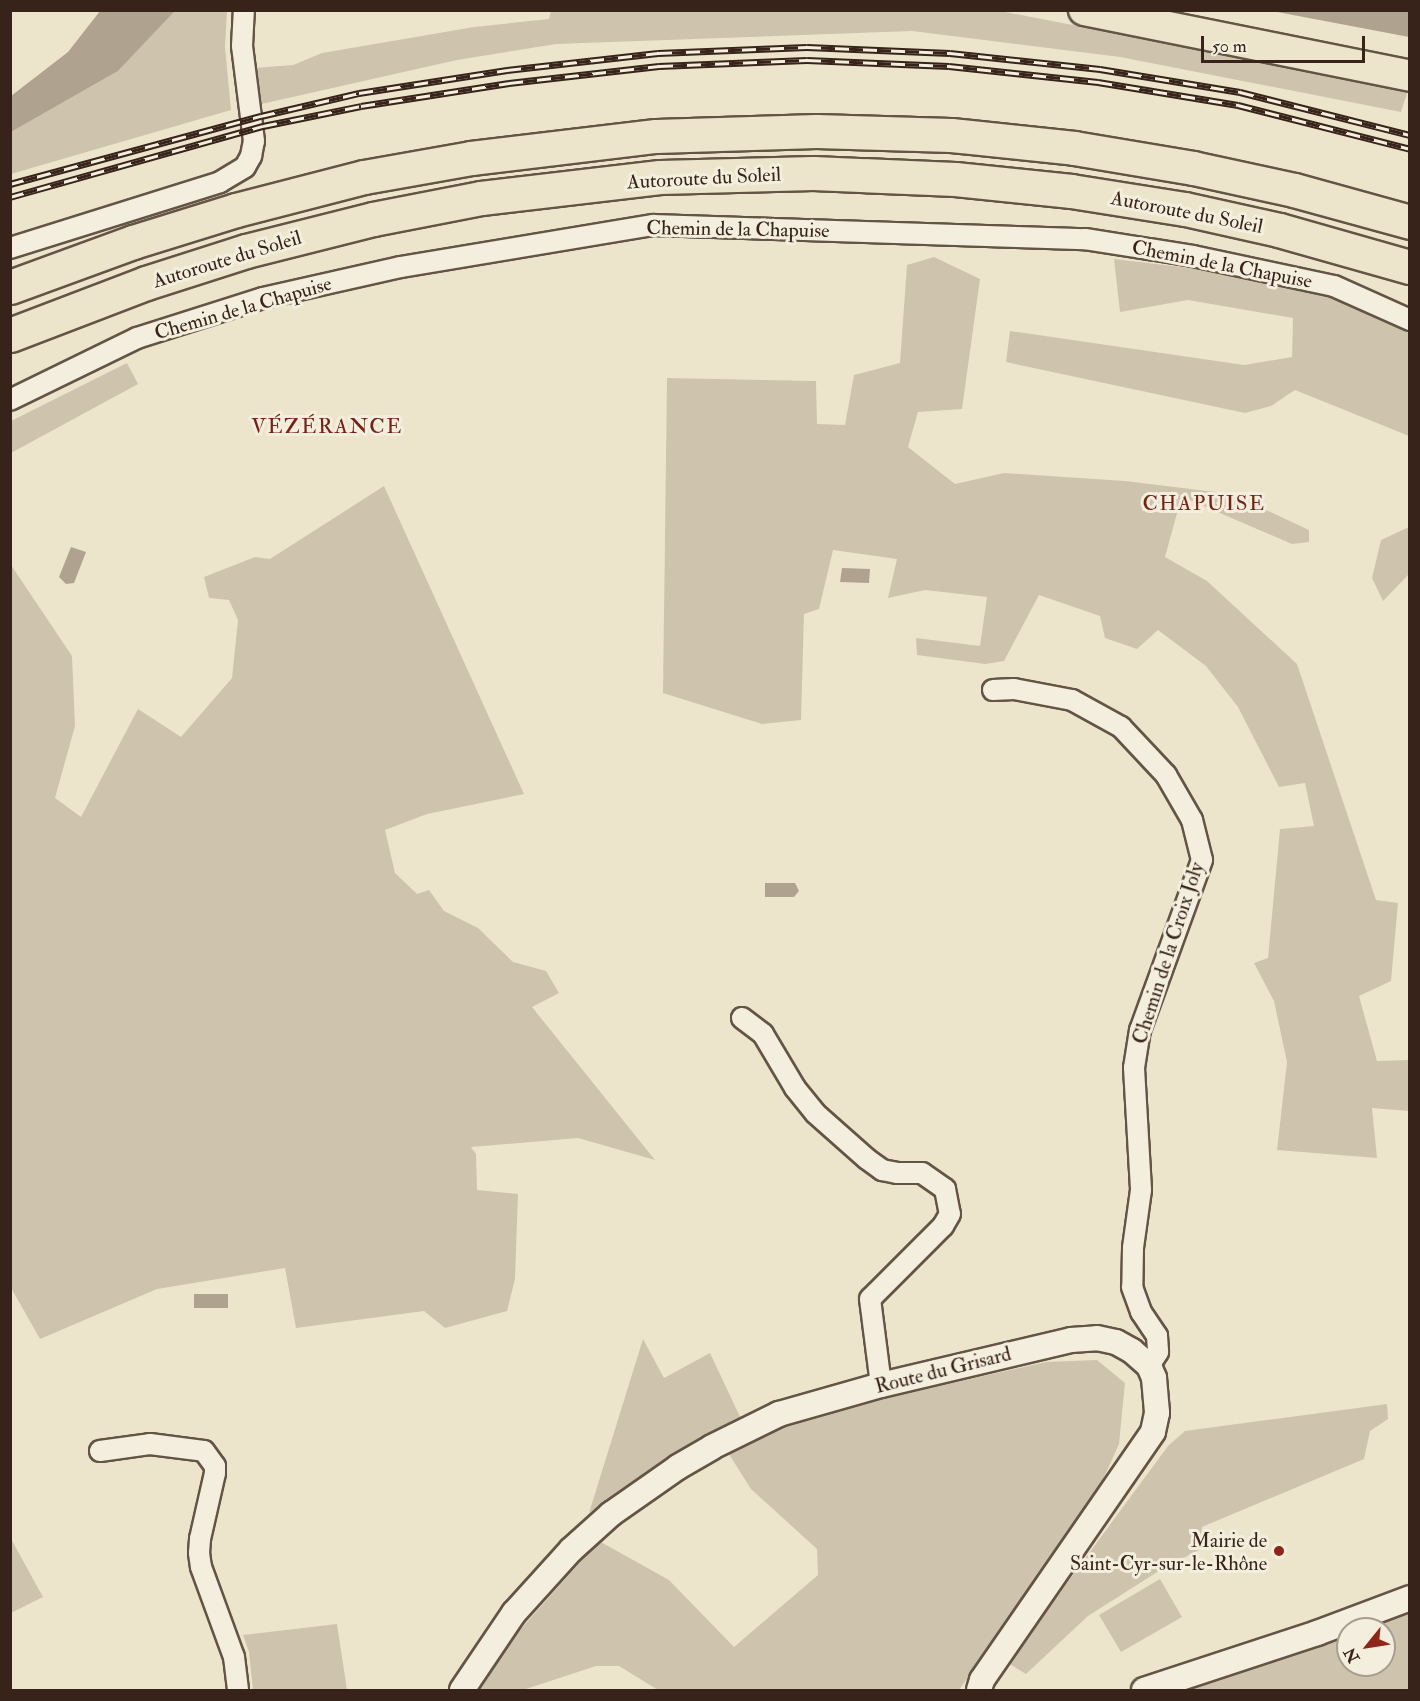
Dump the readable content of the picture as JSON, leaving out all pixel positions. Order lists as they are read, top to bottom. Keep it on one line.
{"streets":{"highway":["Autoroute du Soleil"],"street":["Chemin de la Chapuise","Chemin de la Croix Joly","Route du Grisard"]},"crossings":[["Chemin de la Croix Joly","Route du Grisard"]],"districts":["VÉZÉRANCE","CHAPUISE"],"places":["Mairie de Saint-Cyr-sur-le-Rhône"],"scale_bar":"50 m","north":"bottom left"}
